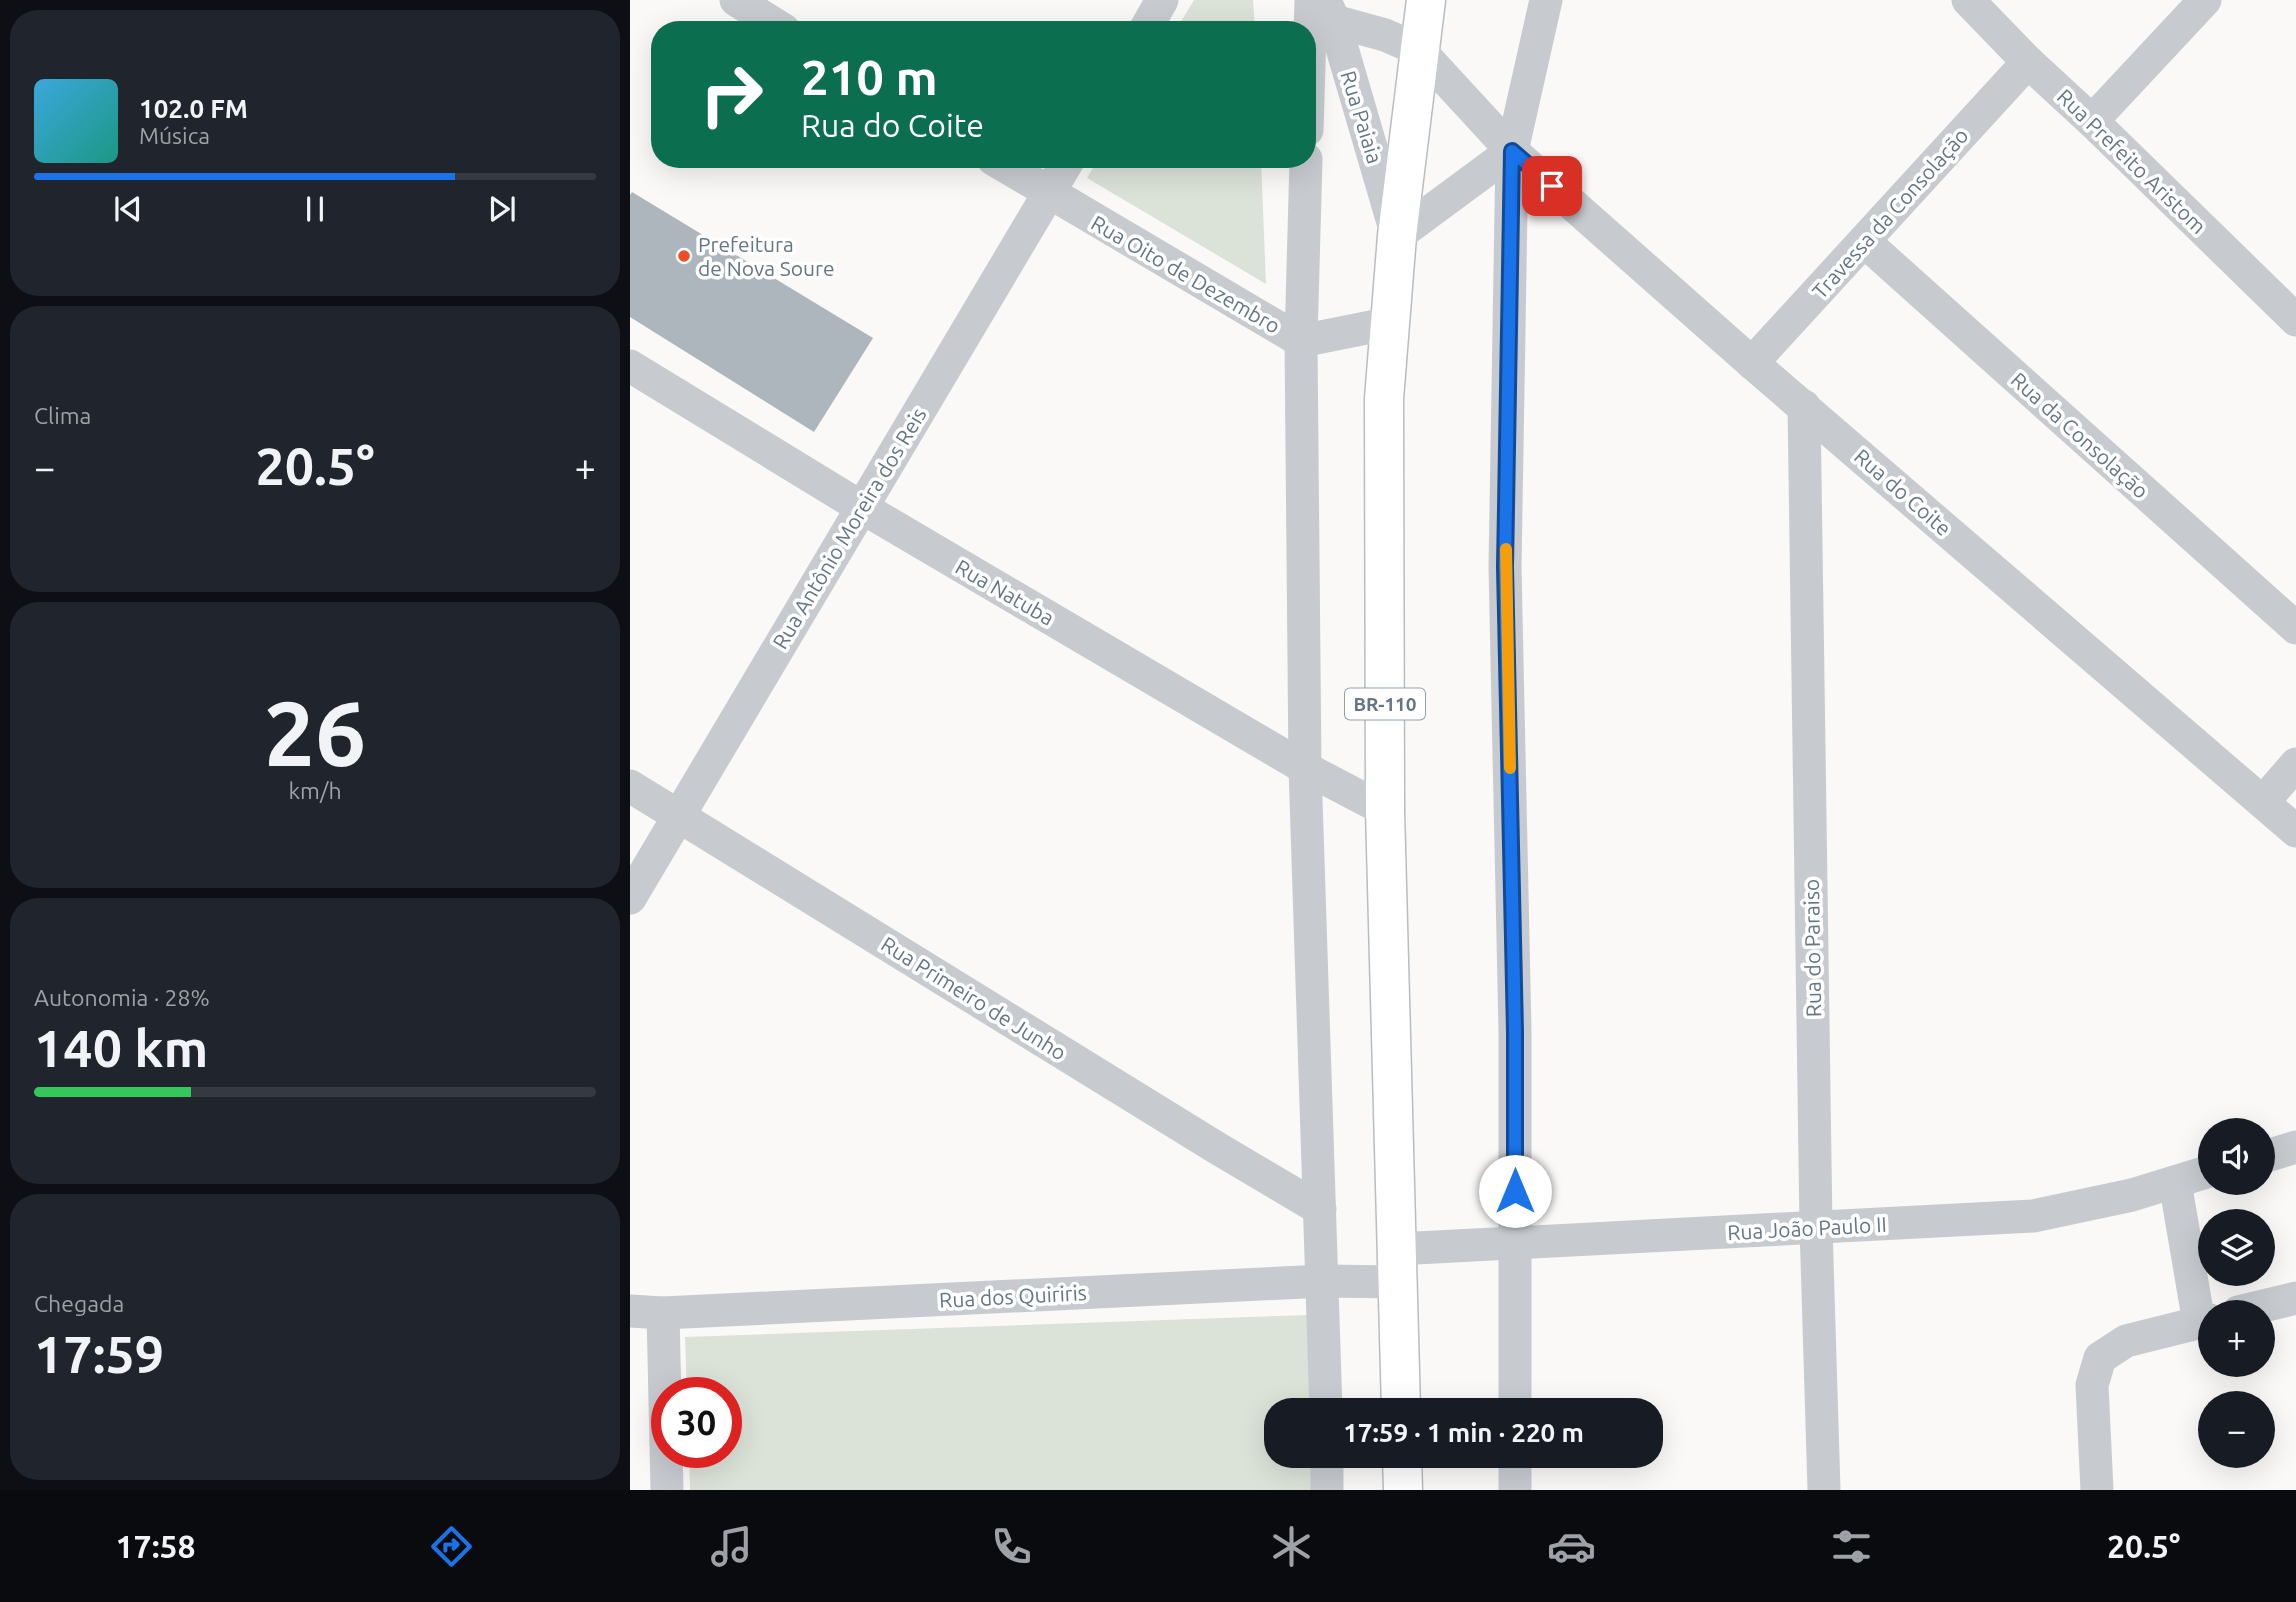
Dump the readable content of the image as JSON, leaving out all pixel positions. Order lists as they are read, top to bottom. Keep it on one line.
{"streets":{"main road":["BR-110"],"street":["Rua Paiaia","Rua Prefeito Aristom","Travessa da Consolação","Rua Oito de Dezembro","Rua da Consolação","Rua do Coite","Rua Antônio Moreira dos Reis","Rua Natuba","Rua do Paraiso","Rua Primeiro de Junho","Rua João Paulo II","Rua dos Quiriris"]},"crossings":[["Rua Paiaia","BR-110"],["Rua Prefeito Aristom","Travessa da Consolação"],["Travessa da Consolação","Rua da Consolação"],["Travessa da Consolação","Rua do Coite"],["Rua Oito de Dezembro","Rua Antônio Moreira dos Reis"],["Rua Oito de Dezembro","BR-110"],["Rua do Coite","BR-110"],["Rua do Coite","Rua do Paraiso"],["Rua Antônio Moreira dos Reis","Rua Natuba"],["Rua Antônio Moreira dos Reis","Rua Primeiro de Junho"],["Rua Natuba","BR-110"],["BR-110","Rua João Paulo II"],["BR-110","Rua dos Quiriris"],["Rua do Paraiso","Rua João Paulo II"],["Rua João Paulo II","Rua dos Quiriris"]],"places":["Prefeitura de Nova Soure"],"page":{"turn":["210 m","Rua do Coite"],"song":["102.0 FM","Música"],"tile":["Clima",["26","km/h"],["Autonomia · 28%","140 km"],["Chegada","17:59"]],"heat":["−","20.5°","+"],"map_buttons":["+","−"],"limit":"30","trip":"17:59 · 1 min · 220 m","tabs":["17:58","20.5°"]}}
